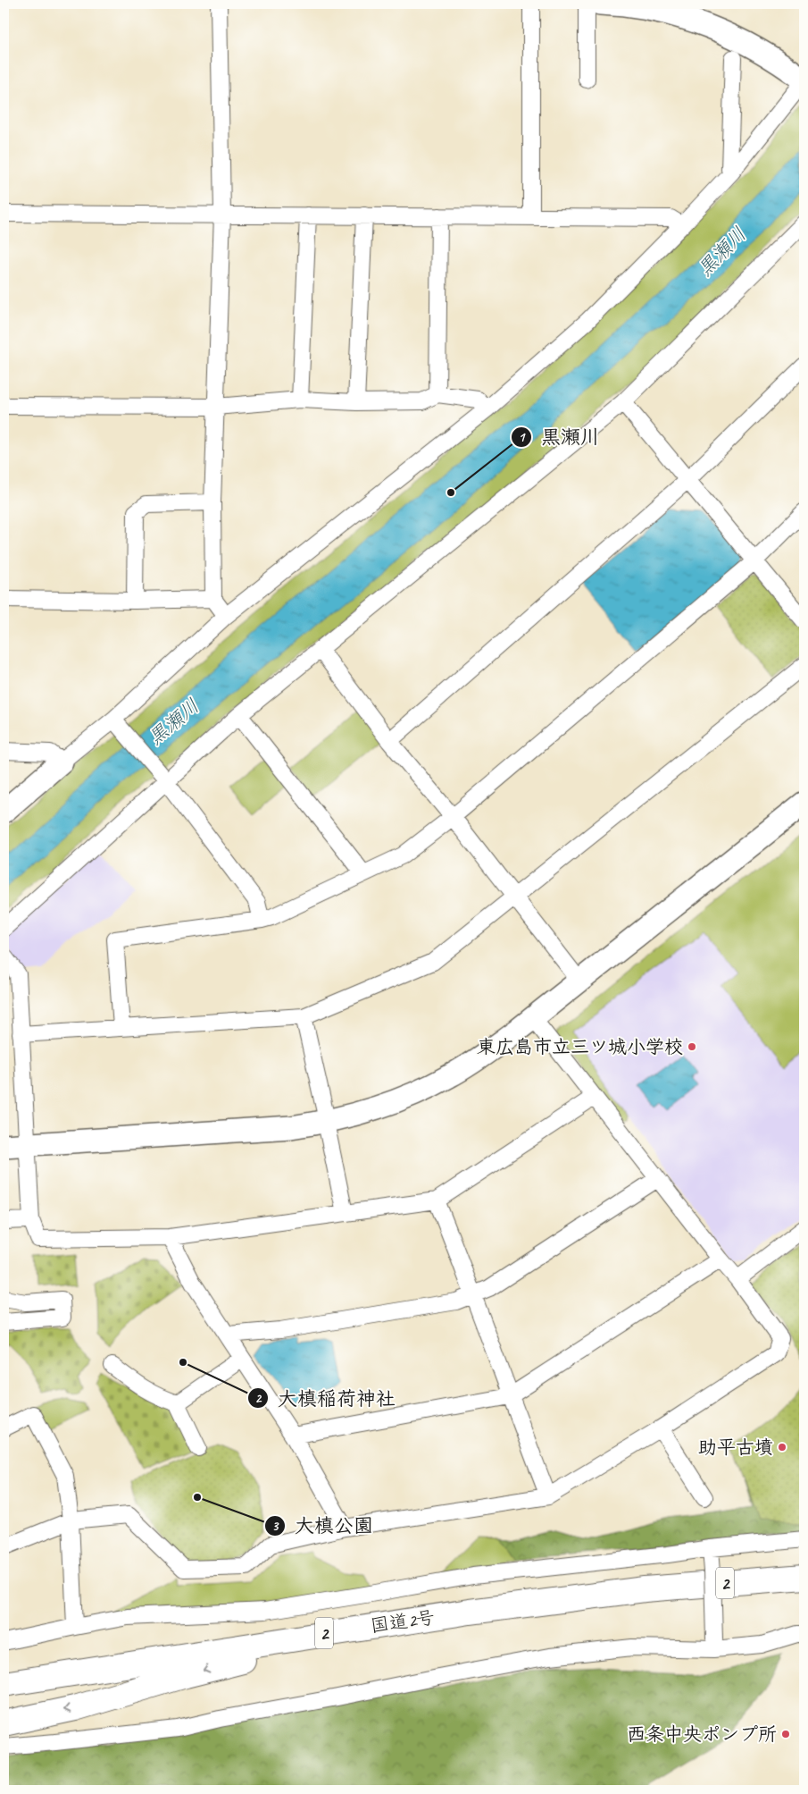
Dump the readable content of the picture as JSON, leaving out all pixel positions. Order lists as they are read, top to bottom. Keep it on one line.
{"streets":{"highway":["2","国道2号"]},"water":["黒瀬川"],"places":["黒瀬川","東広島市立三ツ城小学校","大槙稲荷神社","助平古墳","大槙公園","西条中央ポンプ所"]}
